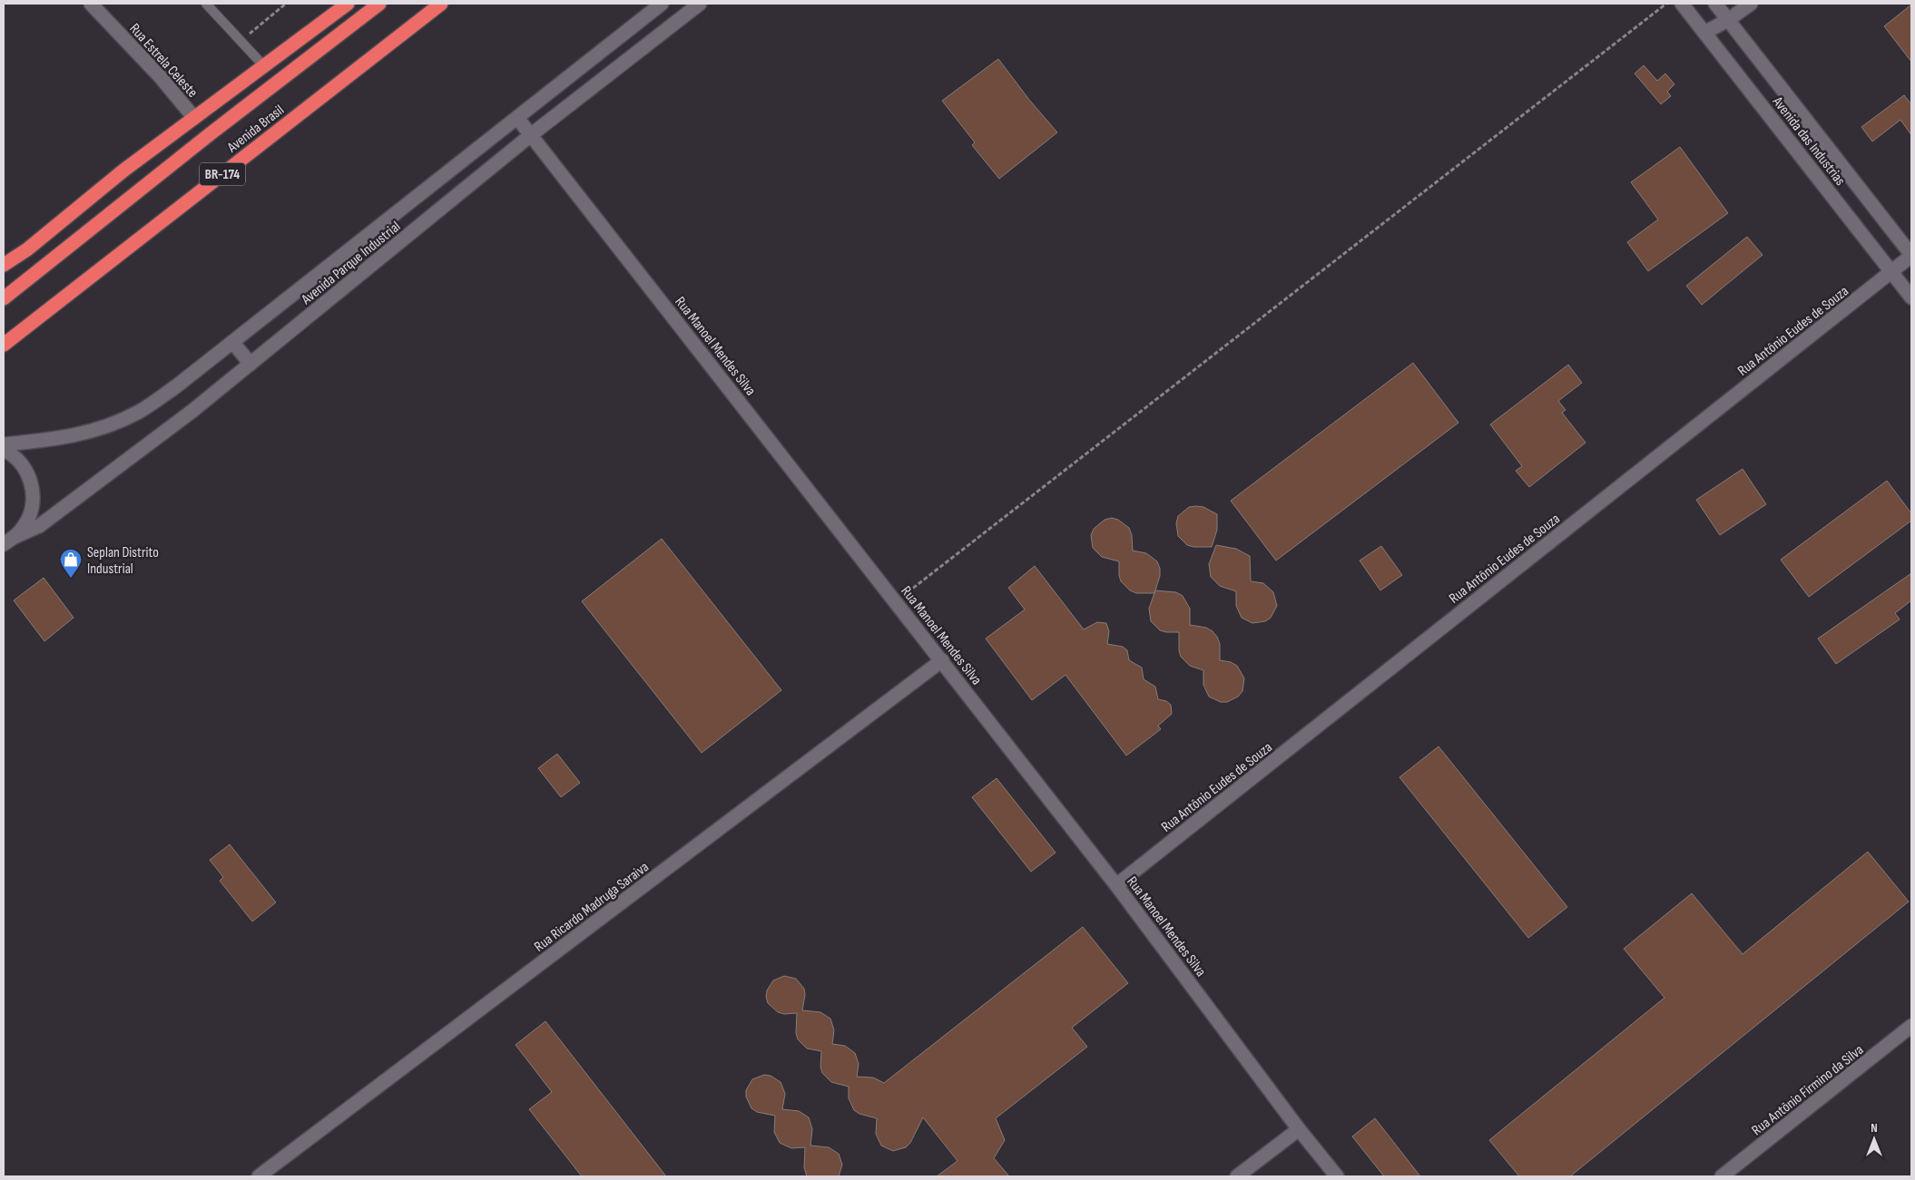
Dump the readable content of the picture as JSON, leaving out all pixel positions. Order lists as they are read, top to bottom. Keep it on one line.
{"streets":{"highway":["Avenida Brasil","BR-174"],"street":["Rua Estrela Celeste","Avenida das Industrias","Avenida Parque Industrial","Rua Antônio Eudes de Souza","Rua Manoel Mendes Silva","Rua Ricardo Madruga Saraiva","Rua Antônio Firmino da Silva"]},"crossings":[["Avenida das Industrias","Rua Antônio Eudes de Souza"],["Avenida Parque Industrial","Rua Manoel Mendes Silva"],["Rua Antônio Eudes de Souza","Rua Manoel Mendes Silva"],["Rua Manoel Mendes Silva","Rua Ricardo Madruga Saraiva"]],"places":{"shop":["Seplan Distrito Industrial"]},"north":"top"}
